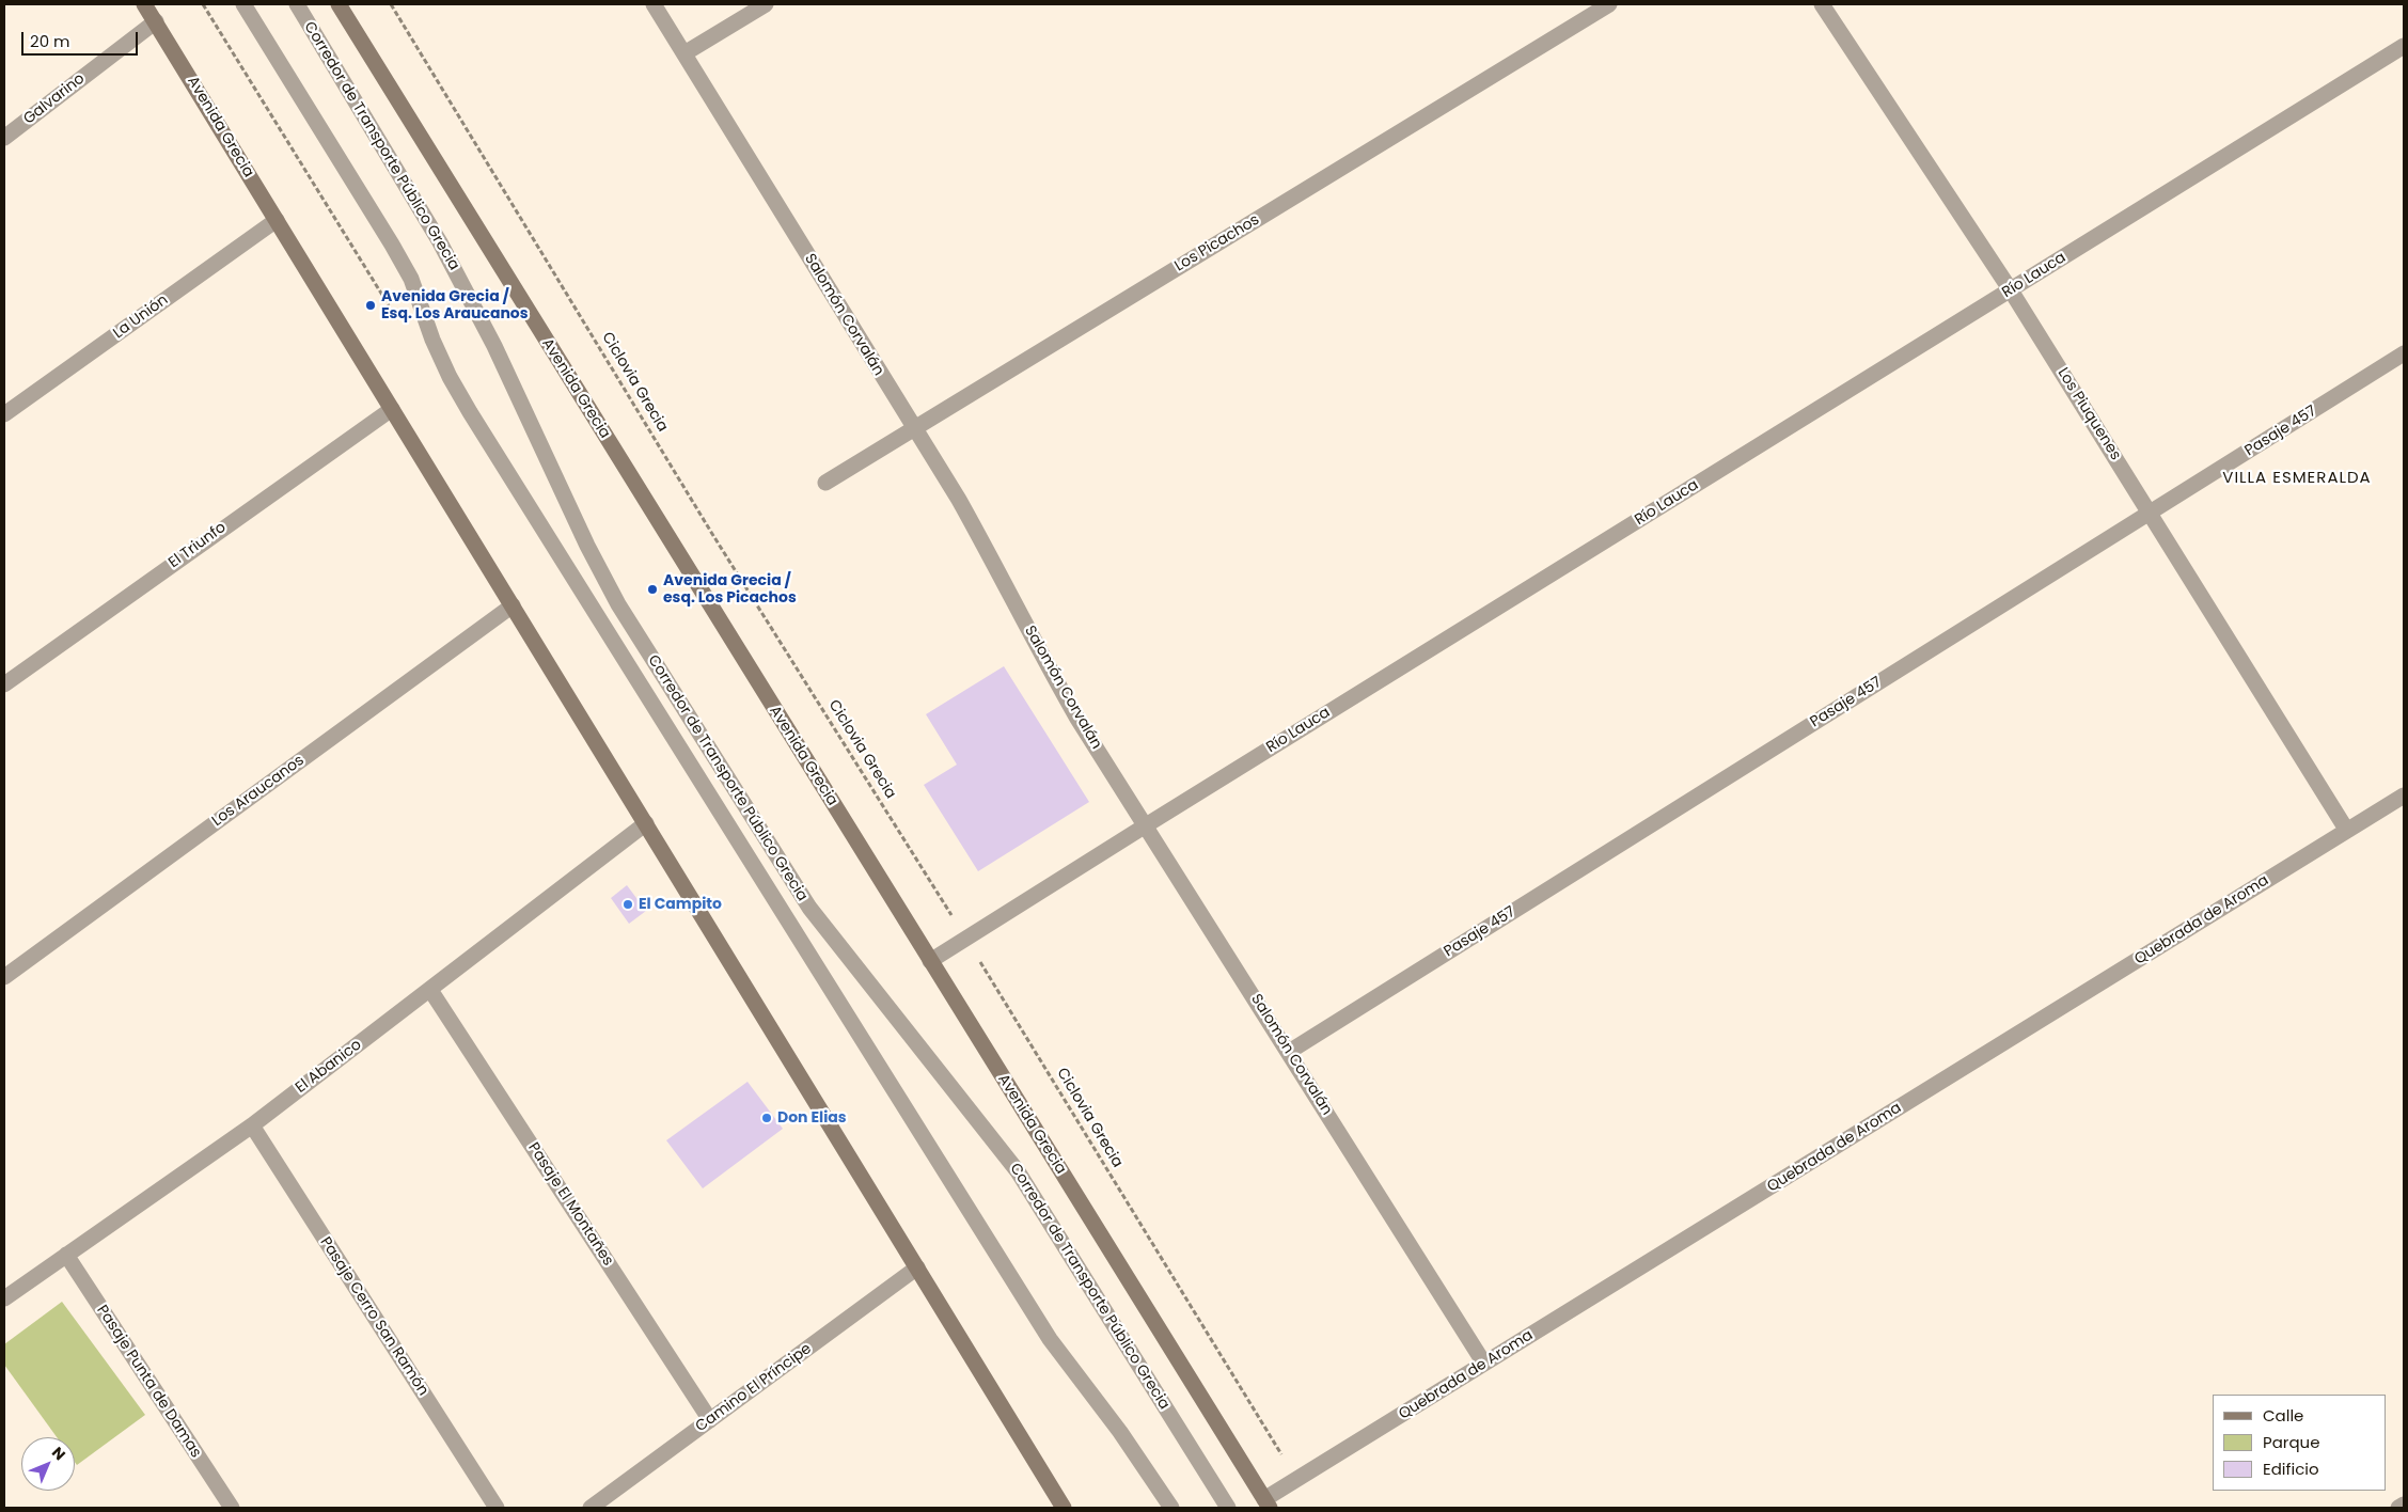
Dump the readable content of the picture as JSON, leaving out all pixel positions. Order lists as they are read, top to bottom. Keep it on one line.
{"streets":{"main road":["Avenida Grecia"],"street":["Galvarino","Corredor de Transporte Público Grecia","Los Picachos","Río Lauca","Salomón Corvalán","La Unión","Los Piuquenes","Pasaje 457","El Triunfo","Los Araucanos","Quebrada de Aroma","El Abanico","Pasaje El Montañes","Pasaje Cerro San Ramón","Pasaje Punta de Damas","Camino El Príncipe"],"path":["Ciclovia Grecia"]},"crossings":[["Galvarino","Avenida Grecia"],["Avenida Grecia","Río Lauca"],["Avenida Grecia","La Unión"],["Avenida Grecia","El Triunfo"],["Avenida Grecia","Los Araucanos"],["Avenida Grecia","Quebrada de Aroma"],["Avenida Grecia","El Abanico"],["Avenida Grecia","Camino El Príncipe"],["Los Picachos","Salomón Corvalán"],["Río Lauca","Salomón Corvalán"],["Río Lauca","Ciclovia Grecia"],["Río Lauca","Los Piuquenes"],["Salomón Corvalán","Pasaje 457"],["Salomón Corvalán","Quebrada de Aroma"],["Ciclovia Grecia","Quebrada de Aroma"],["Los Piuquenes","Pasaje 457"],["Los Piuquenes","Quebrada de Aroma"],["El Abanico","Pasaje El Montañes"],["El Abanico","Pasaje Cerro San Ramón"],["El Abanico","Pasaje Punta de Damas"],["Pasaje El Montañes","Camino El Príncipe"]],"districts":["VILLA ESMERALDA"],"places":["Avenida Grecia / Esq. Los Araucanos","Avenida Grecia / esq. Los Picachos","El Campito","Don Elias"],"legend":["Calle","Parque","Edificio"],"scale_bar":"20 m","north":"top right"}
